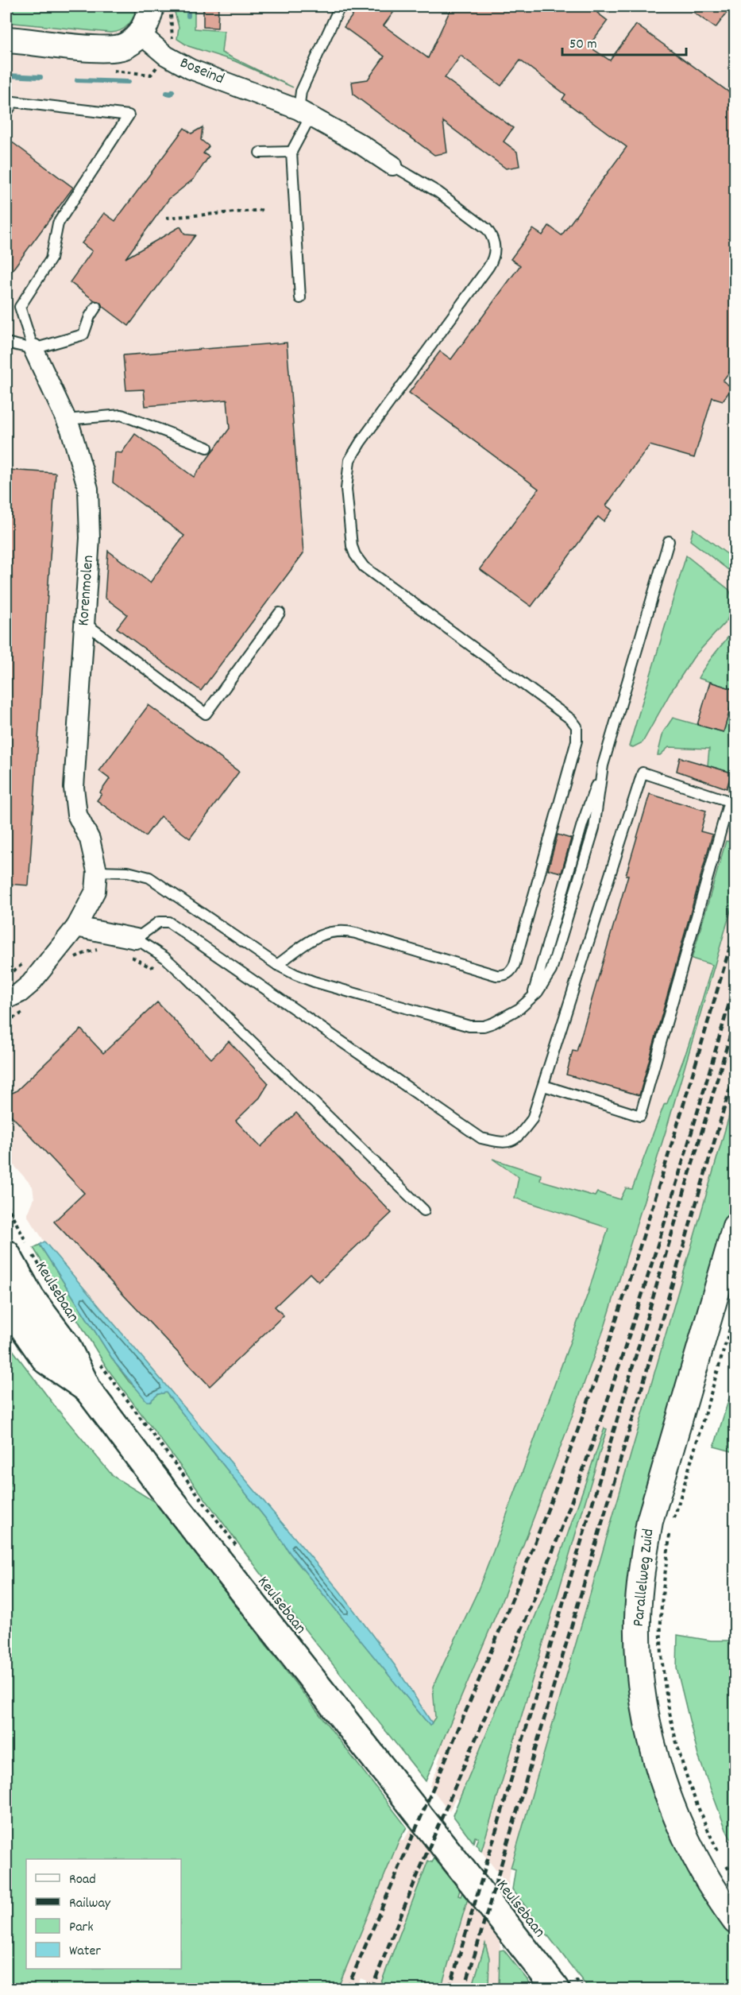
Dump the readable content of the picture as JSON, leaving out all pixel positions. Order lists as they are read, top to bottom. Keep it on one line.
{"streets":{"main road":["Keulsebaan"],"street":["Boseind","Korenmolen","Parallelweg Zuid"]},"legend":["Road","Railway","Park","Water"],"scale_bar":"50 m"}
